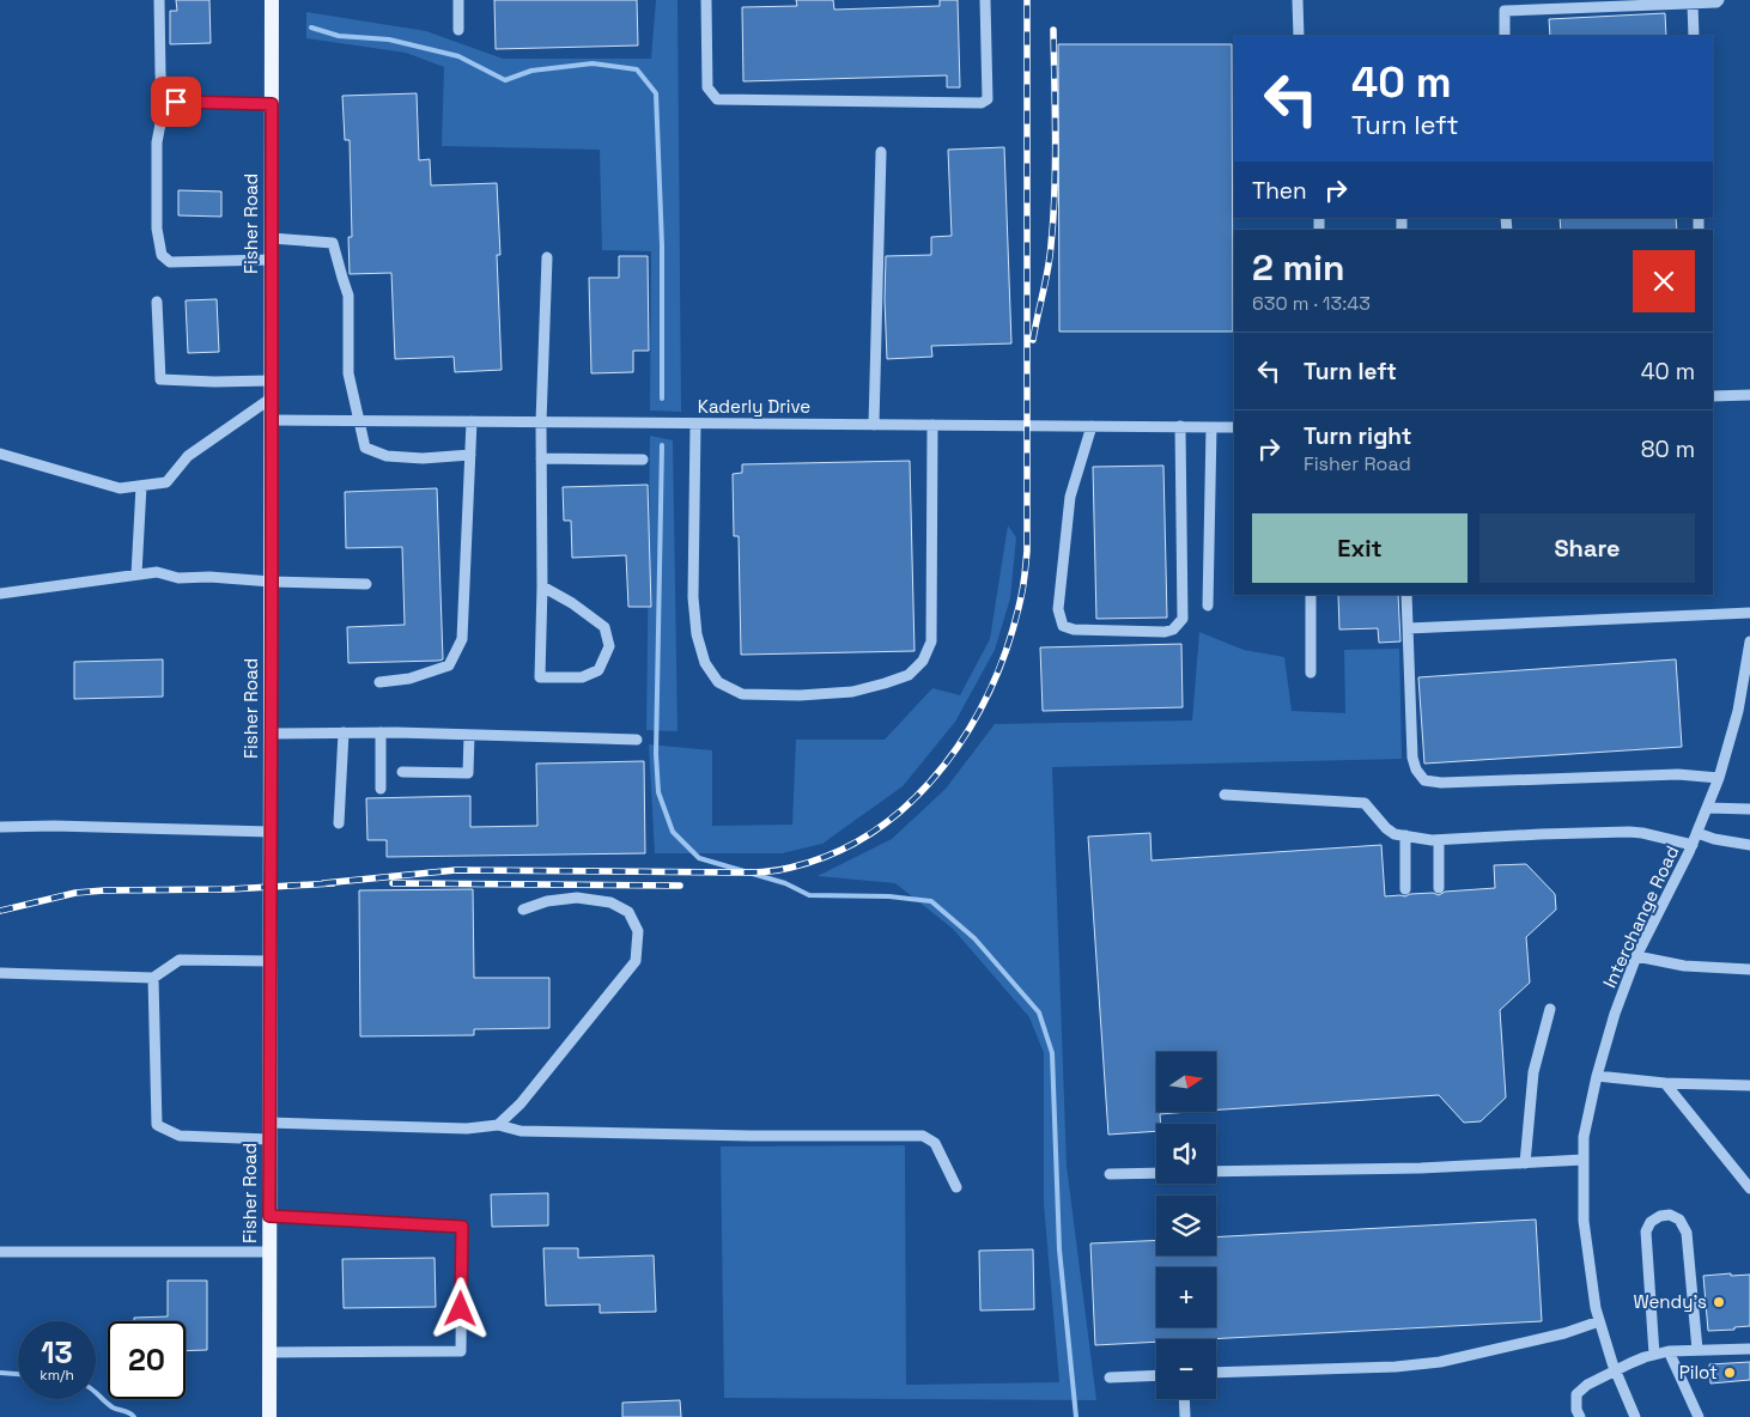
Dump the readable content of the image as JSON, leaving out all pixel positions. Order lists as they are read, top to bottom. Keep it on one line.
{"streets":{"main road":["Fisher Road"],"street":["Kaderly Drive","Interchange Road"]},"crossings":[["Fisher Road","Kaderly Drive"]],"places":["Wendy's","Pilot"],"north":"right","page":{"turn":["40 m","Turn left"],"then":"Then","heading":["2 min","630 m · 13:43"],"list":[{"name":"Turn left","value":"40 m"},{"name":"Turn right","note":"Fisher Road","value":"80 m"}],"buttons":["Exit","Share"],"map_buttons":["+","−"],"speed":"13 km/h","limit":"20"}}
